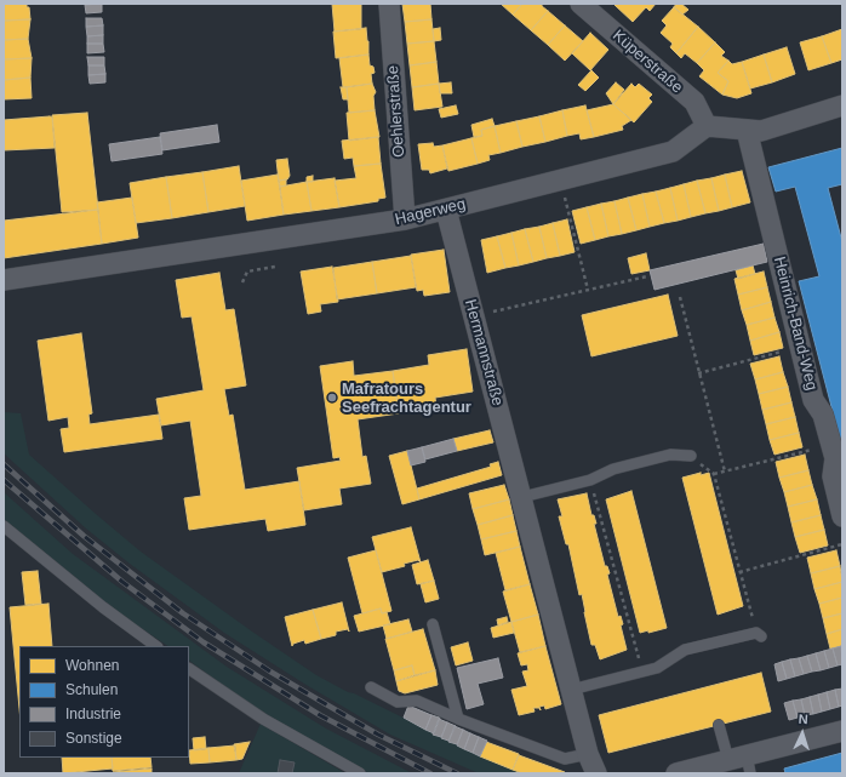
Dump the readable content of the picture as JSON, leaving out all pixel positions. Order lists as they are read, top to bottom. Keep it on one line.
{"streets":{"street":["Küperstraße","Oehlerstraße","Hagerweg","Heinrich-Band-Weg","Hermannstraße"]},"crossings":[["Küperstraße","Hagerweg"],["Oehlerstraße","Hagerweg"],["Hagerweg","Hermannstraße"]],"places":["Mafratours Seefrachtagentur"],"legend":["Wohnen","Schulen","Industrie","Sonstige"],"north":"top"}
